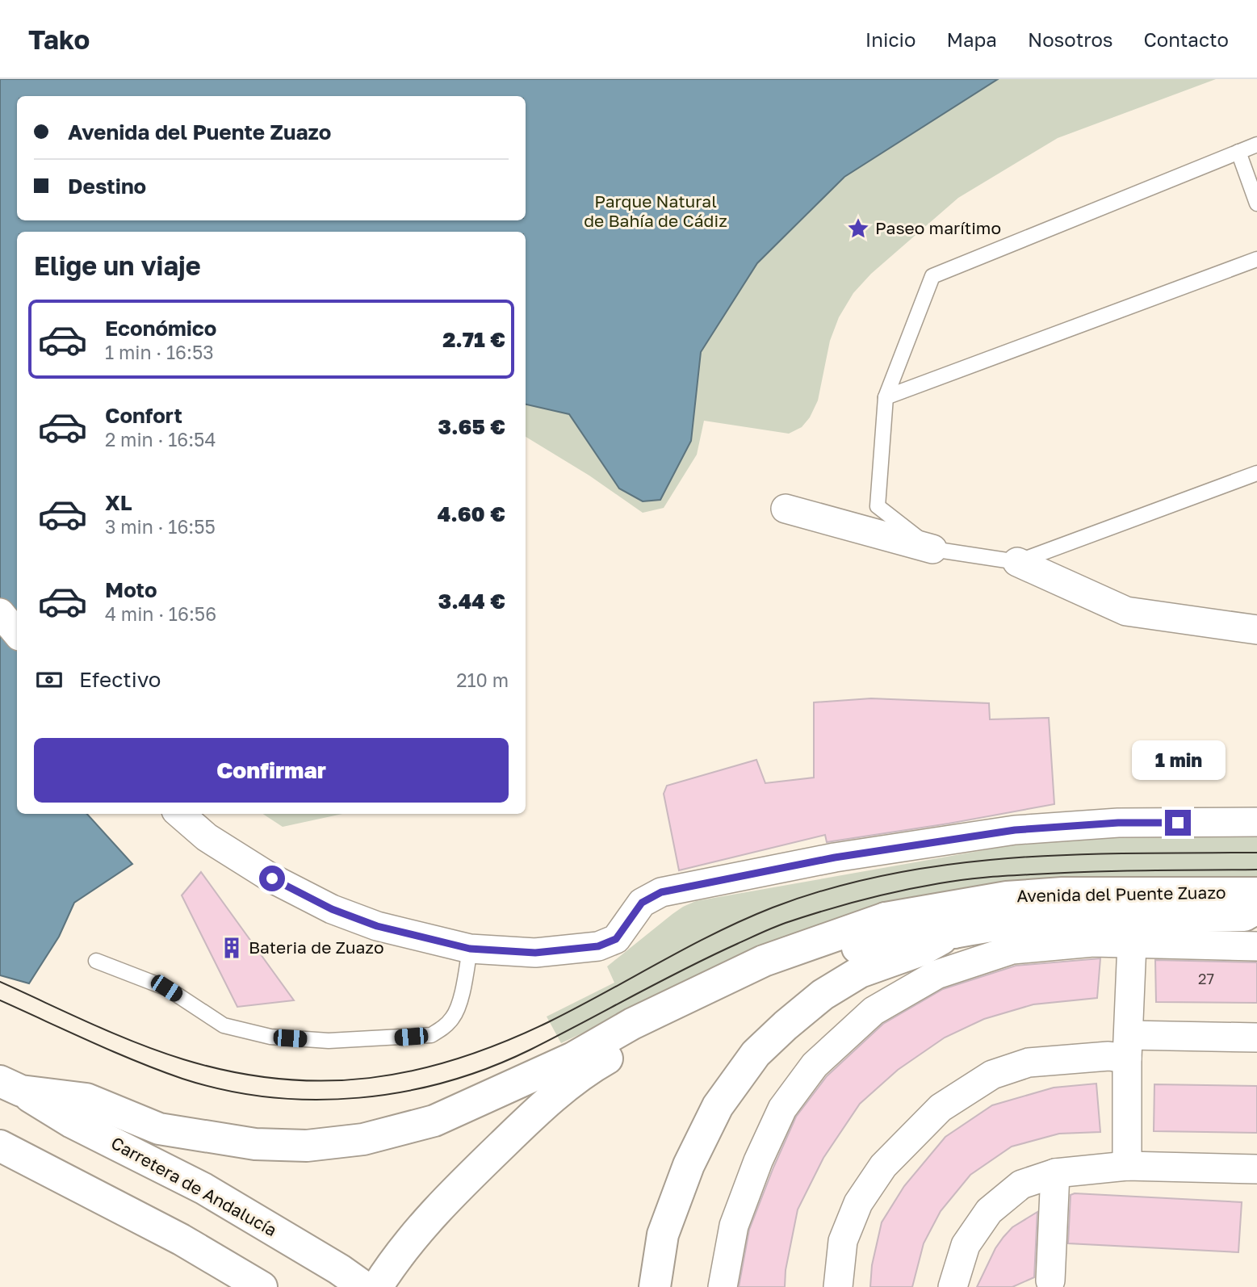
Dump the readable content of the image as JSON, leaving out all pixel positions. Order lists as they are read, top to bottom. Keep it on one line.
{"streets":{"main road":["Avenida del Puente Zuazo","Carretera de Andalucía"]},"crossings":[["Avenida del Puente Zuazo","Carretera de Andalucía"]],"parks":["Parque Natural de Bahía de Cádiz"],"places":{"place":["Paseo marítimo"],"building":["Bateria de Zuazo"]},"house_numbers":["27"],"page":{"header":"Tako","nav":["Inicio","Mapa","Nosotros","Contacto"],"banner":["Avenida del Puente Zuazo","Destino"],"heading":"Elige un viaje","list":[{"name":"Económico","note":"1 min · 16:53","value":"2.71 €"},{"name":"Confort","note":"2 min · 16:54","value":"3.65 €"},{"name":"XL","note":"3 min · 16:55","value":"4.60 €"},{"name":"Moto","note":"4 min · 16:56","value":"3.44 €"}],"pay":["Efectivo","210 m"],"buttons":"Confirmar","bubble":"1 min"}}
